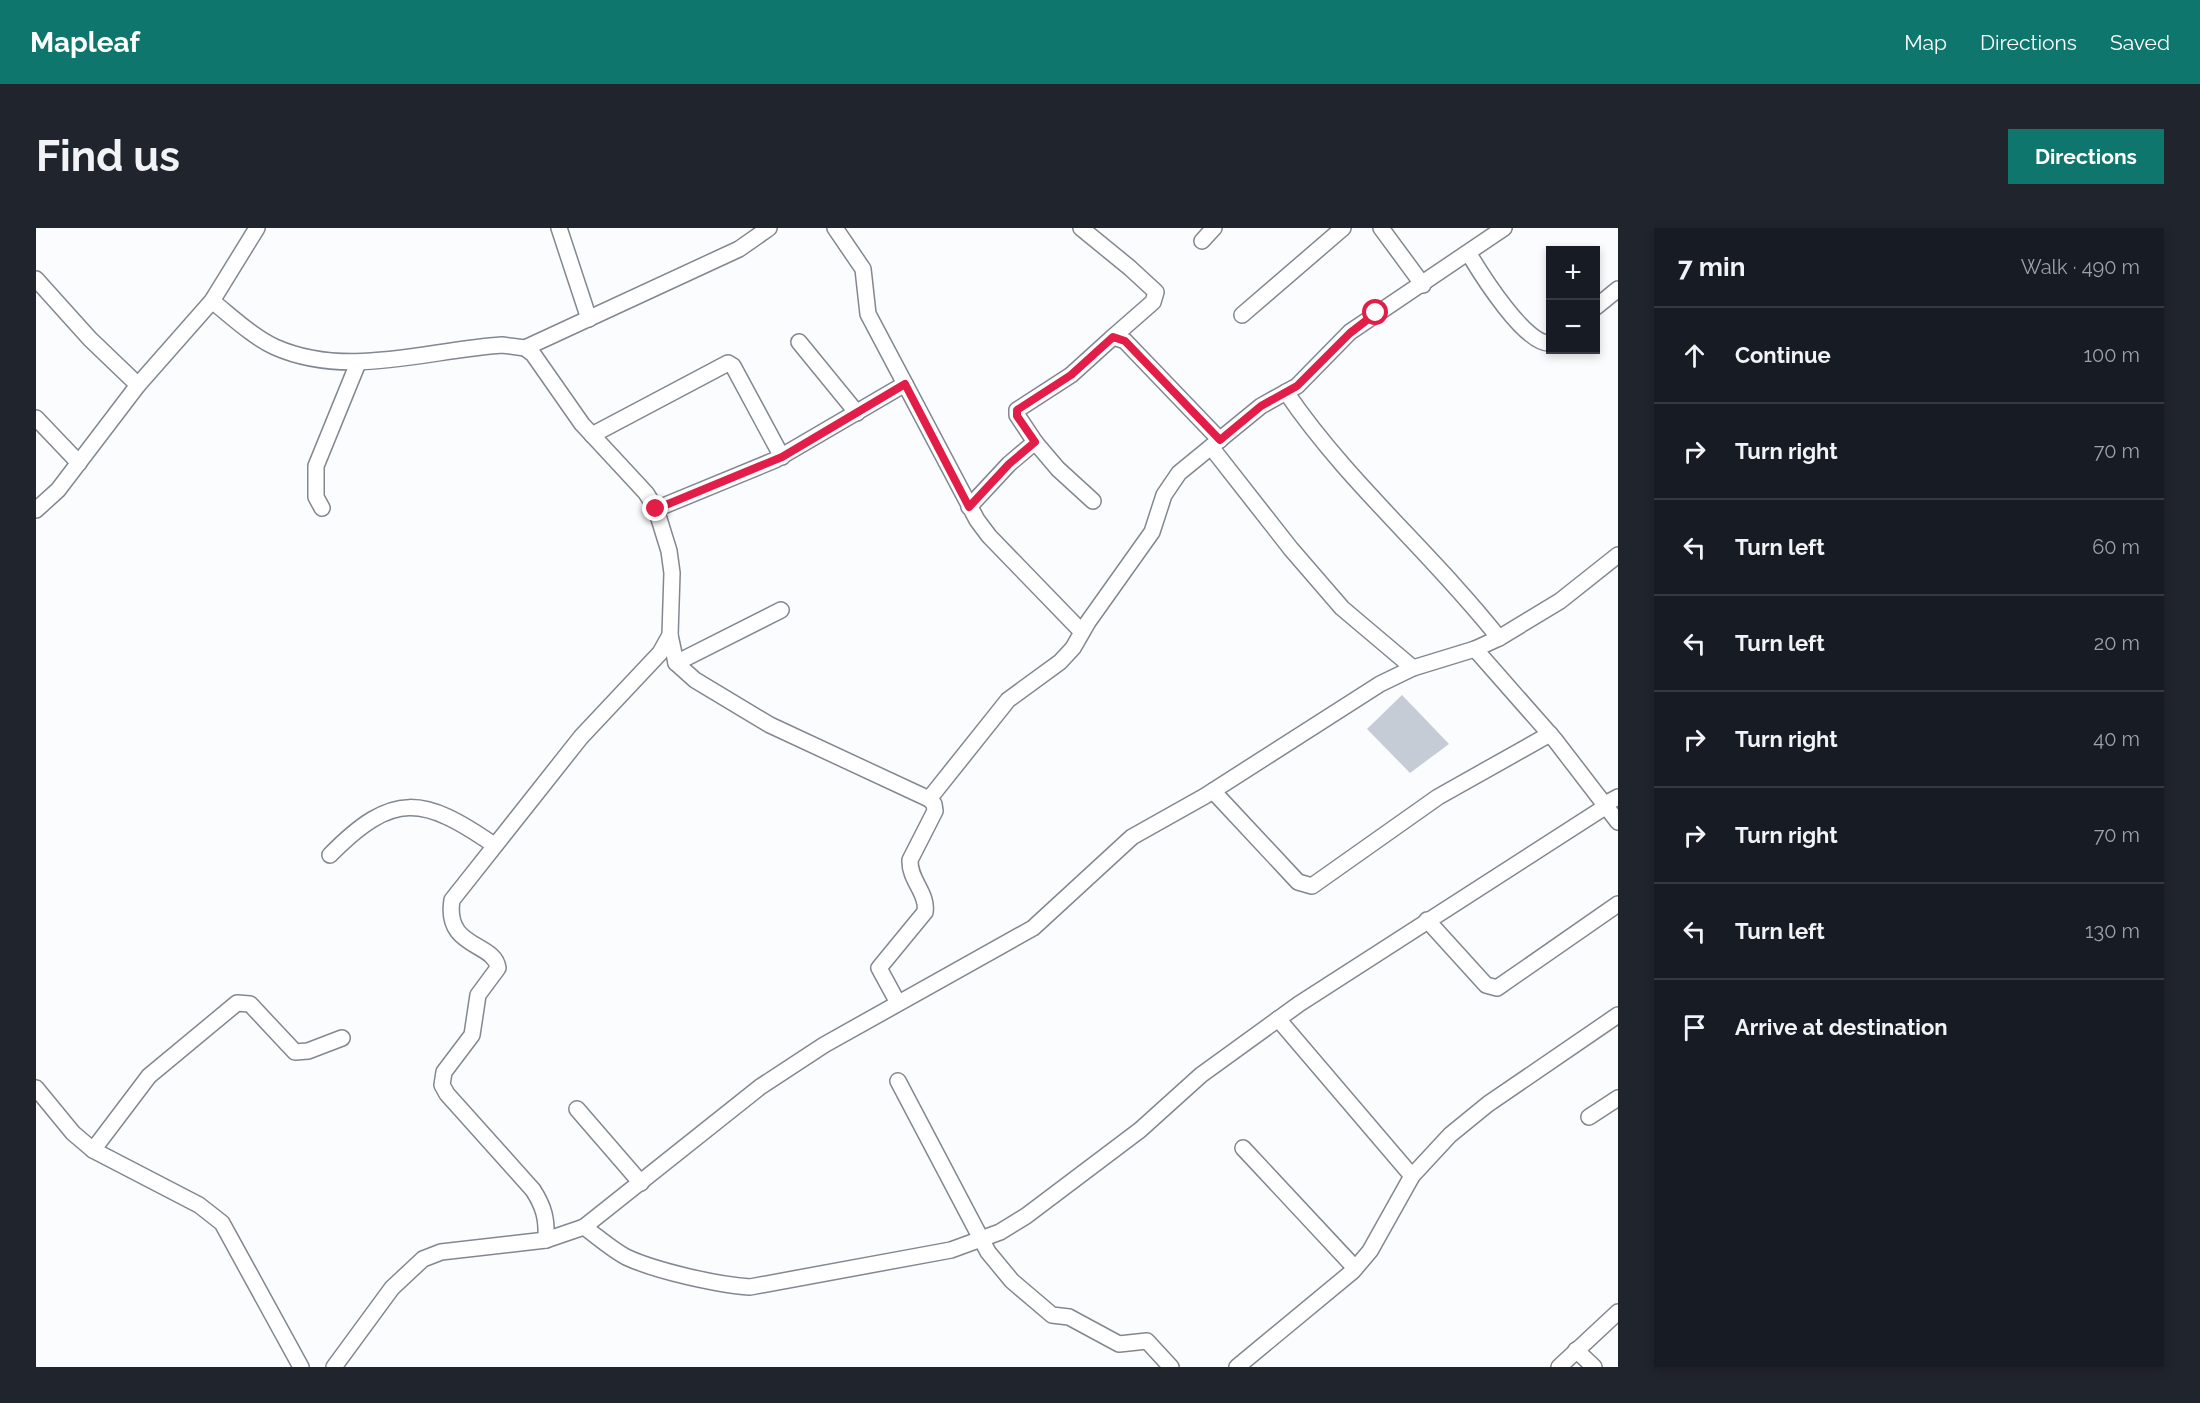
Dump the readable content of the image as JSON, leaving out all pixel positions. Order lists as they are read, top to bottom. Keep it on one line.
{"page":{"header":"Mapleaf","nav":["Map","Directions","Saved"],"buttons":"Directions","title":"Find us","heading":["7 min","Walk · 490 m"],"map_buttons":["+","−"],"list":[["Continue","100 m"],["Turn right","70 m"],["Turn left","60 m"],["Turn left","20 m"],["Turn right","40 m"],["Turn right","70 m"],["Turn left","130 m"],"Arrive at destination"]}}
